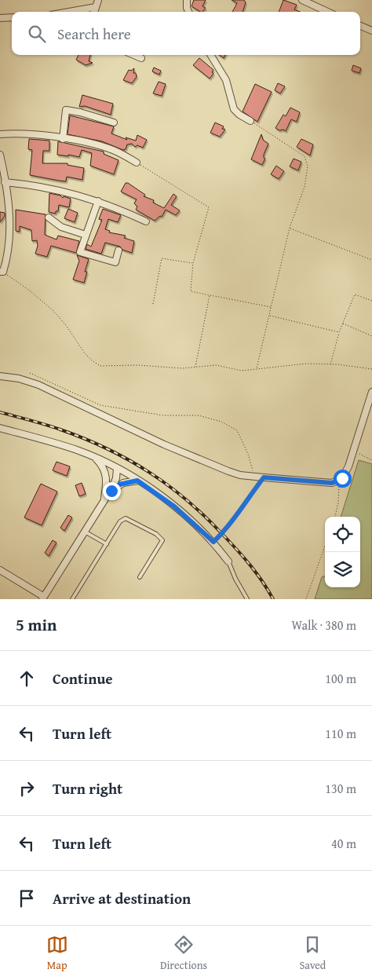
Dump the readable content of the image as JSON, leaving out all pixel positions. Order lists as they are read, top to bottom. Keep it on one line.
{"page":{"search":"Search here","heading":["5 min","Walk · 380 m"],"list":[["Continue","100 m"],["Turn left","110 m"],["Turn right","130 m"],["Turn left","40 m"],"Arrive at destination"],"nav":["Map","Directions","Saved"]}}
